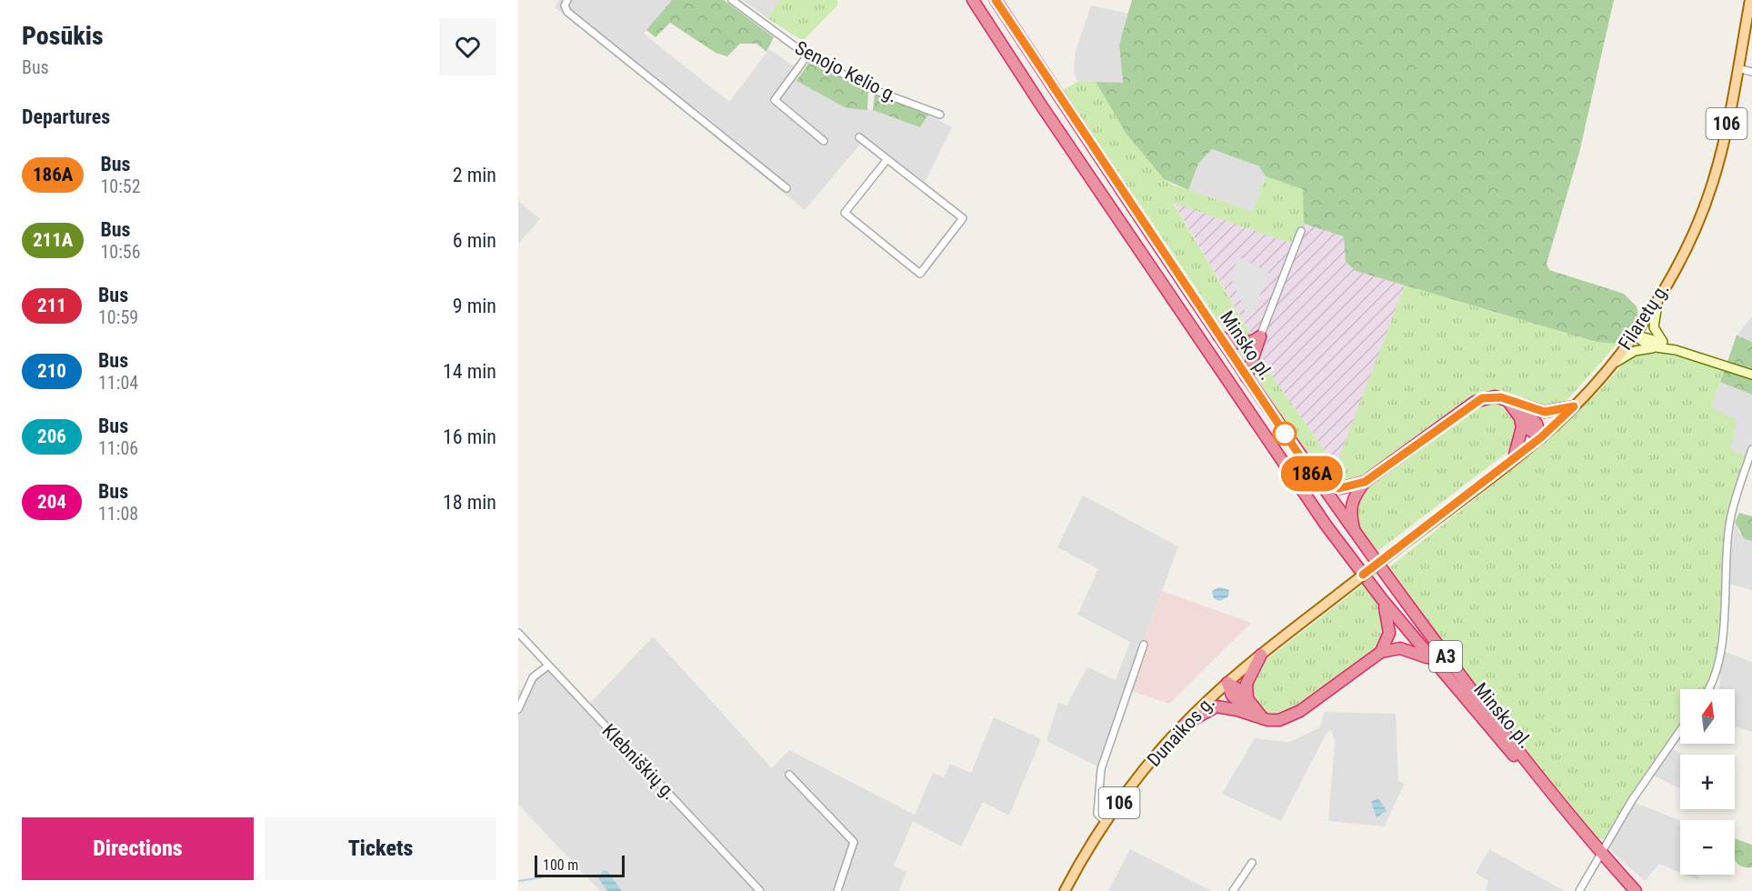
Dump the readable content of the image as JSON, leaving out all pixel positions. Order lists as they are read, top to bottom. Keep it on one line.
{"streets":{"highway":["Minsko pl.","A3"],"main road":["106","Filaretų g.","Dunaikos g."],"street":["Senojo Kelio g.","Klebniškių g."]},"crossings":[["106","Filaretų g."],["106","Dunaikos g."]],"lines":["bus line 186A"],"scale_bar":"100 m","north":"top","page":{"heading":[["Posūkis","Bus"],"Departures"],"on_map":"186A","list":[{"mark":"186A","name":"Bus","note":"10:52","value":"2 min"},{"mark":"211A","name":"Bus","note":"10:56","value":"6 min"},{"mark":"211","name":"Bus","note":"10:59","value":"9 min"},{"mark":"210","name":"Bus","note":"11:04","value":"14 min"},{"mark":"206","name":"Bus","note":"11:06","value":"16 min"},{"mark":"204","name":"Bus","note":"11:08","value":"18 min"}],"map_buttons":["+","−"],"buttons":["Directions","Tickets"],"scale":"100 m"}}
